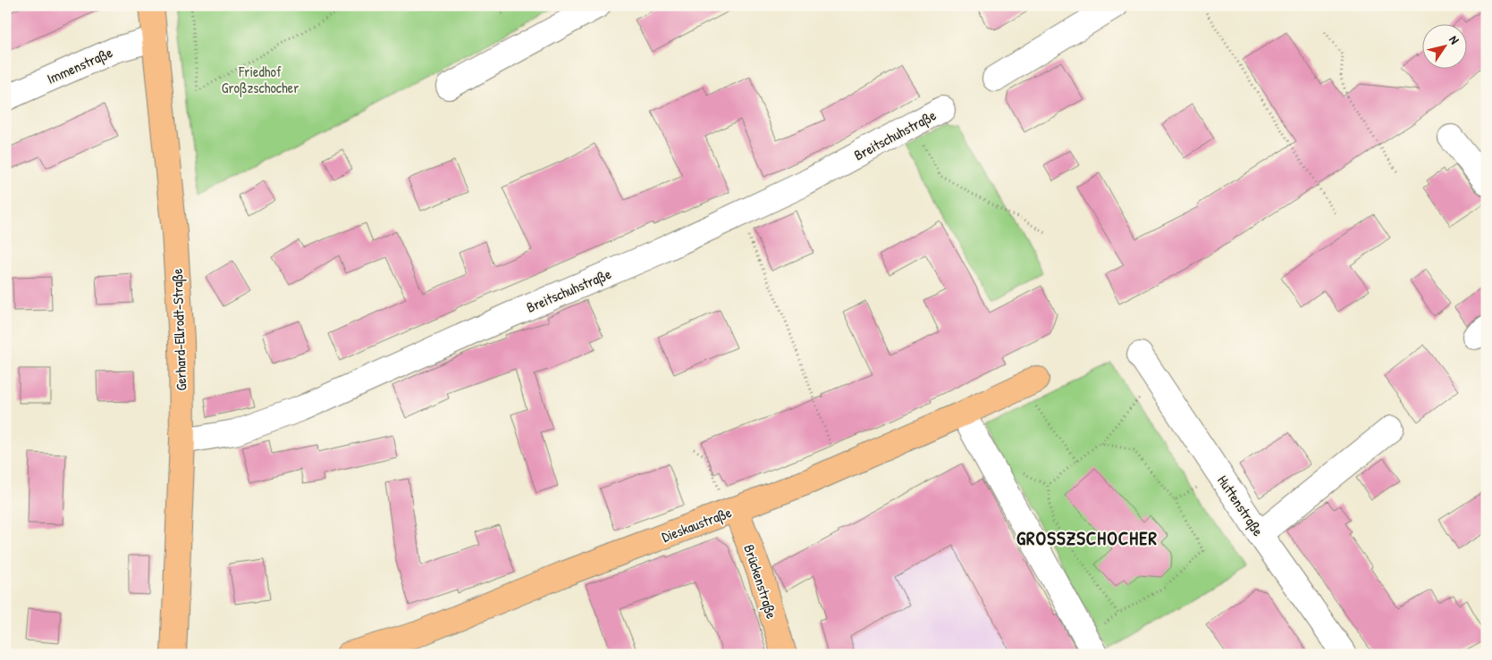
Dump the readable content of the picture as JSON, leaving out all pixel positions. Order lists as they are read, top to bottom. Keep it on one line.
{"streets":{"main road":["Gerhard-Ellrodt-Straße","Dieskaustraße","Brückenstraße"],"street":["Immenstraße","Breitschuhstraße","Huttenstraße"]},"crossings":[["Immenstraße","Gerhard-Ellrodt-Straße"],["Breitschuhstraße","Gerhard-Ellrodt-Straße"],["Dieskaustraße","Brückenstraße"]],"districts":["GROSSZSCHOCHER"],"parks":["Friedhof Großzschocher"],"north":"top right"}
